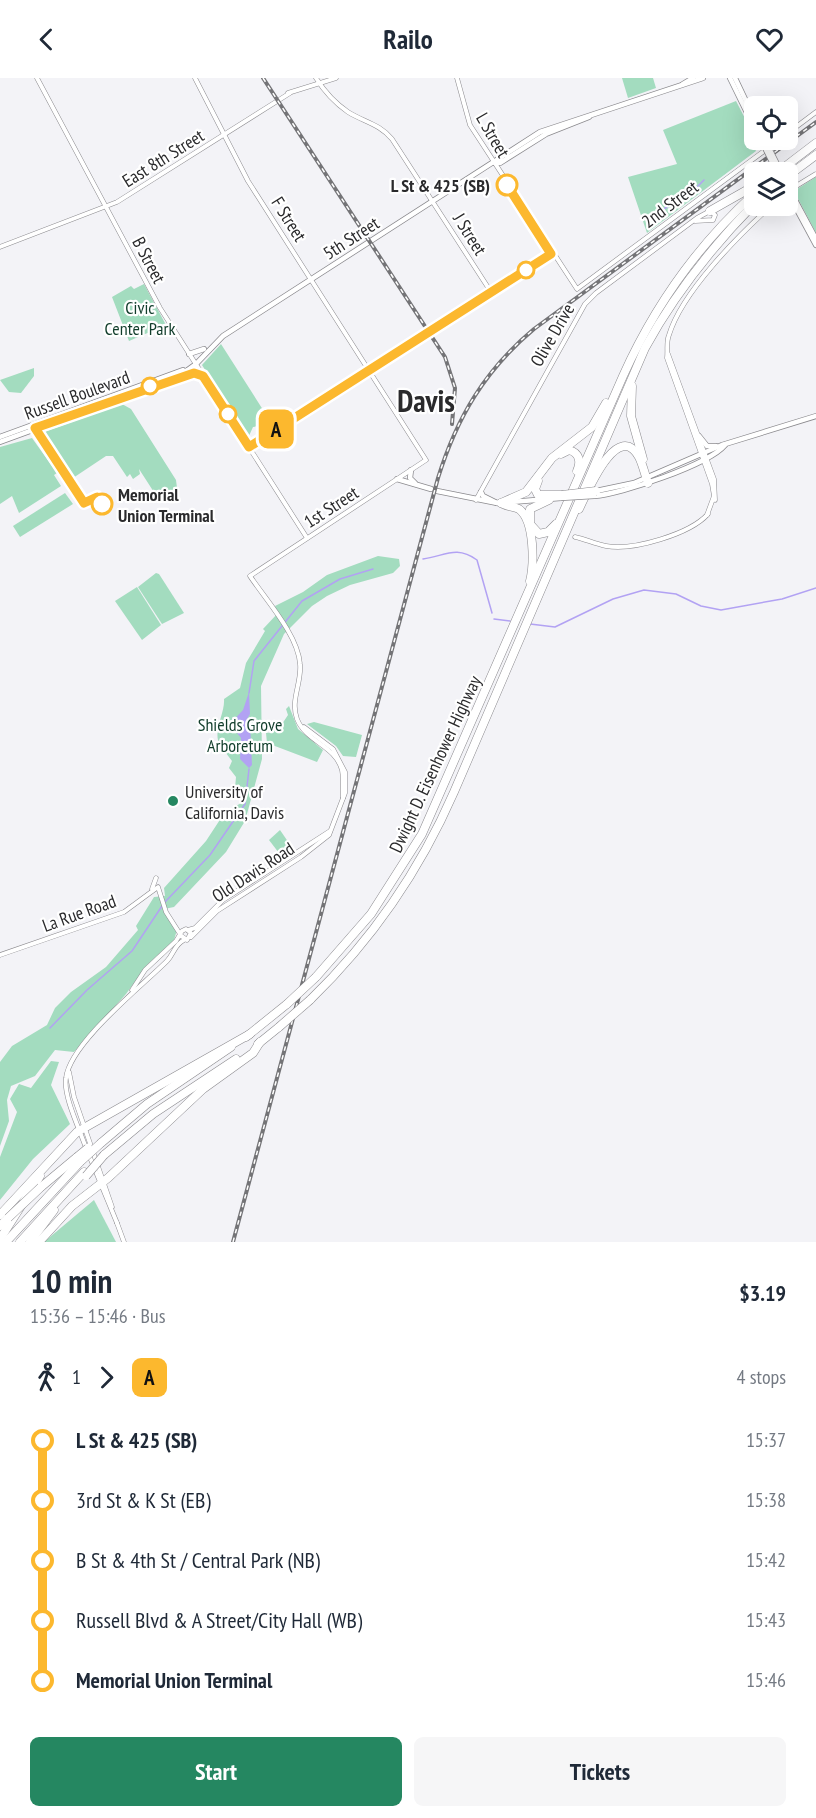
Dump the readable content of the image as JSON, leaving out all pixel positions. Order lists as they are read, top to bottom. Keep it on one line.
{"streets":{"highway":["Dwight D. Eisenhower Highway"],"main road":["5th Street","Russell Boulevard"],"street":["L Street","East 8th Street","2nd Street","F Street","J Street","B Street","Olive Drive","1st Street","Old Davis Road","La Rue Road"]},"crossings":[["L Street","2nd Street"],["L Street","5th Street"],["East 8th Street","F Street"],["East 8th Street","J Street"],["East 8th Street","B Street"],["F Street","5th Street"],["F Street","1st Street"],["J Street","5th Street"],["5th Street","B Street"],["5th Street","Russell Boulevard"],["B Street","Russell Boulevard"],["B Street","1st Street"],["1st Street","Old Davis Road"]],"districts":["Davis"],"parks":["Civic Center Park","Shields Grove Arboretum"],"places":["L St & 425 (SB)","Memorial Union Terminal","University of California, Davis"],"lines":["bus line A"],"page":{"header":"Railo","on_map":"A","heading":["10 min","15:36 – 15:46 · Bus","$3.19"],"legs":["1","A","4 stops"],"list":[{"name":"L St & 425 (SB)","value":"15:37"},{"name":"3rd St & K St (EB)","value":"15:38"},{"name":"B St & 4th St / Central Park (NB)","value":"15:42"},{"name":"Russell Blvd & A Street/City Hall (WB)","value":"15:43"},{"name":"Memorial Union Terminal","value":"15:46"}],"buttons":["Start","Tickets"]}}
